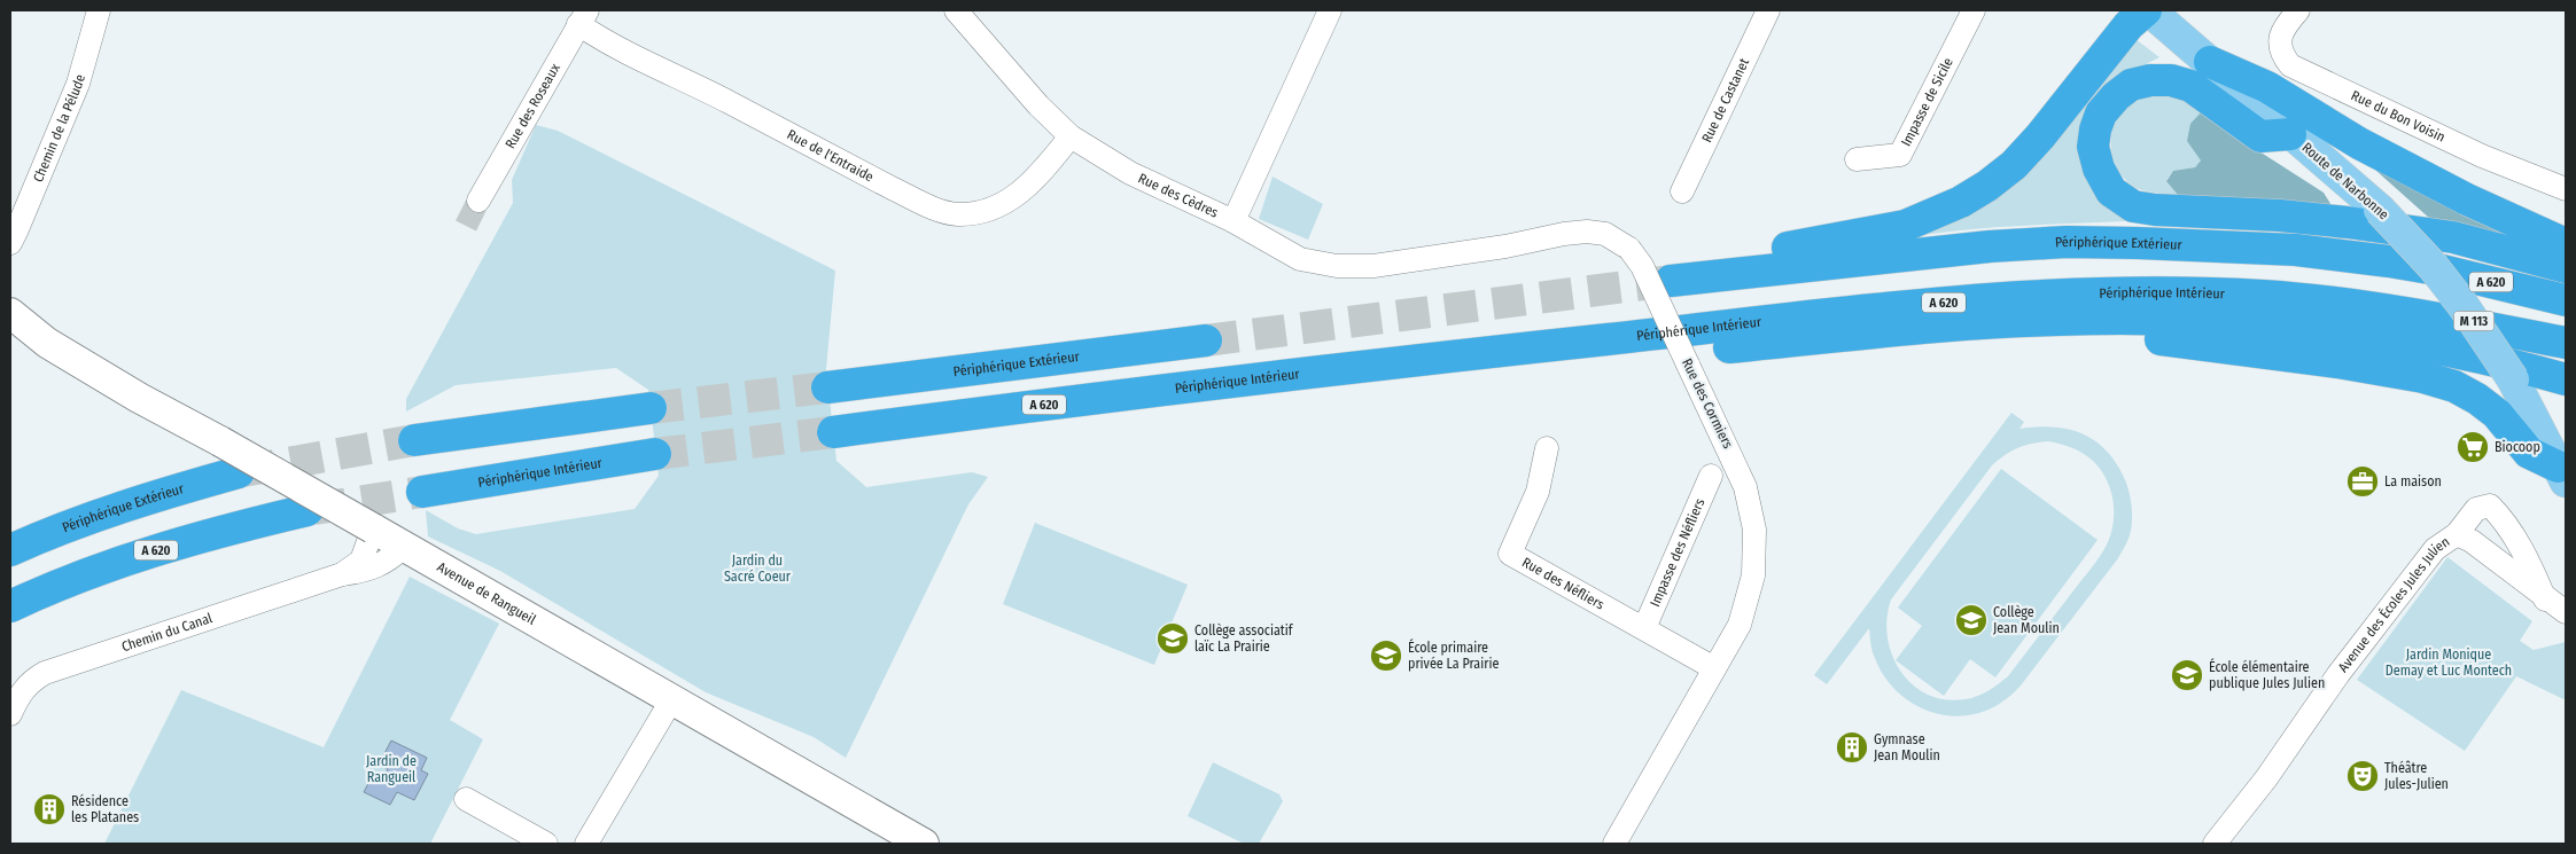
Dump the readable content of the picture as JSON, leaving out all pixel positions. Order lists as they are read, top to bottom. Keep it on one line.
{"streets":{"highway":["Périphérique Extérieur","A 620","Périphérique Intérieur"],"main road":["Route de Narbonne","M 113"],"street":["Rue de Castanet","Impasse de Sicile","Rue des Roseaux","Rue du Bon Voisin","Chemin de la Pélude","Rue de l'Entraide","Rue des Cèdres","Rue des Cormiers","Impasse des Néfliers","Rue des Néfliers","Avenue de Rangueil","Avenue des Écoles Jules Julien","Chemin du Canal"]},"crossings":[["Rue des Roseaux","Rue de l'Entraide"],["Rue de l'Entraide","Rue des Cèdres"],["Rue des Cèdres","Rue des Cormiers"],["Rue des Cormiers","Rue des Néfliers"],["Impasse des Néfliers","Rue des Néfliers"],["Avenue de Rangueil","Chemin du Canal"]],"parks":["Jardin du Sacré Coeur","Jardin Monique Demay et Luc Montech","Jardin de Rangueil"],"places":{"supermarket":["Biocoop"],"office":["La maison"],"school or university":["Collège Jean Moulin","Collège associatif laïc La Prairie","École primaire privée La Prairie","École élémentaire publique Jules Julien"],"building":["Gymnase Jean Moulin","Résidence les Platanes"],"theatre":["Théâtre Jules-Julien"]}}
